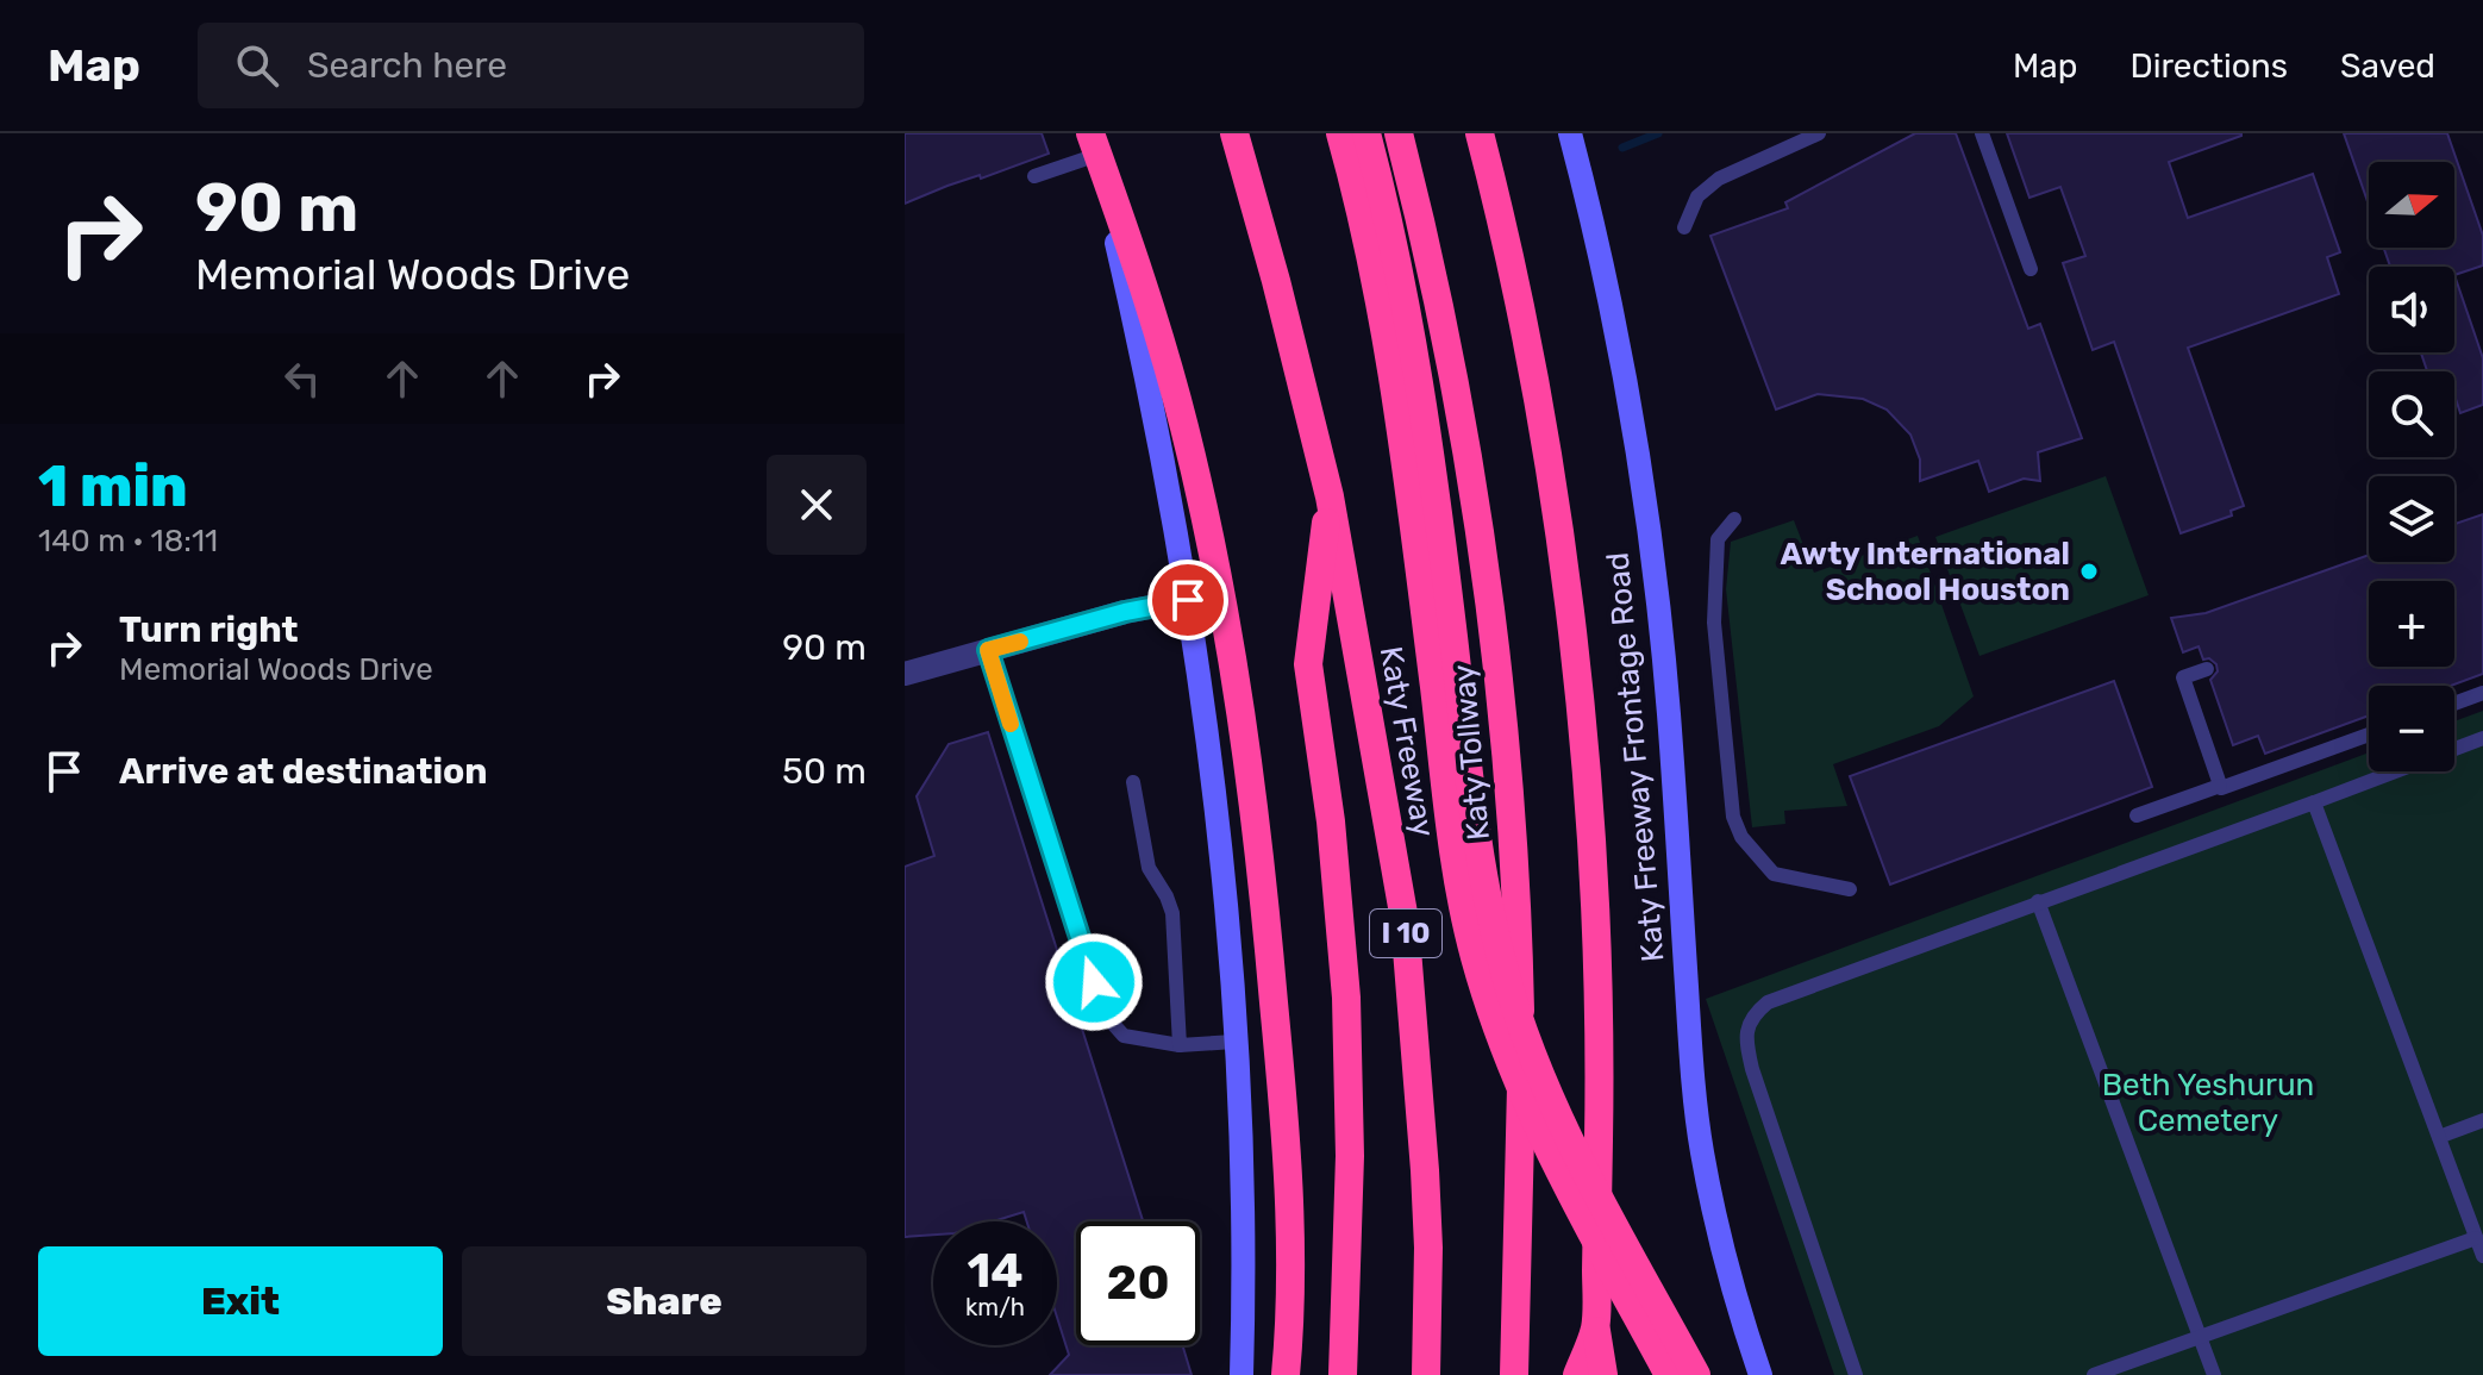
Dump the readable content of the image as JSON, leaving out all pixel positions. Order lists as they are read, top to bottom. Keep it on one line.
{"streets":{"highway":["Katy Freeway","Katy Tollway","I 10"],"main road":["Katy Freeway Frontage Road"]},"parks":["Beth Yeshurun Cemetery"],"places":["Awty International School Houston"],"north":"right","page":{"header":"Map","search":"Search here","nav":["Map","Directions","Saved"],"turn":["90 m","Memorial Woods Drive"],"map_buttons":["+","−"],"heading":["1 min","140 m · 18:11"],"list":[{"name":"Turn right","note":"Memorial Woods Drive","value":"90 m"},{"name":"Arrive at destination","value":"50 m"}],"speed":"14 km/h","limit":"20","buttons":["Exit","Share"]}}
